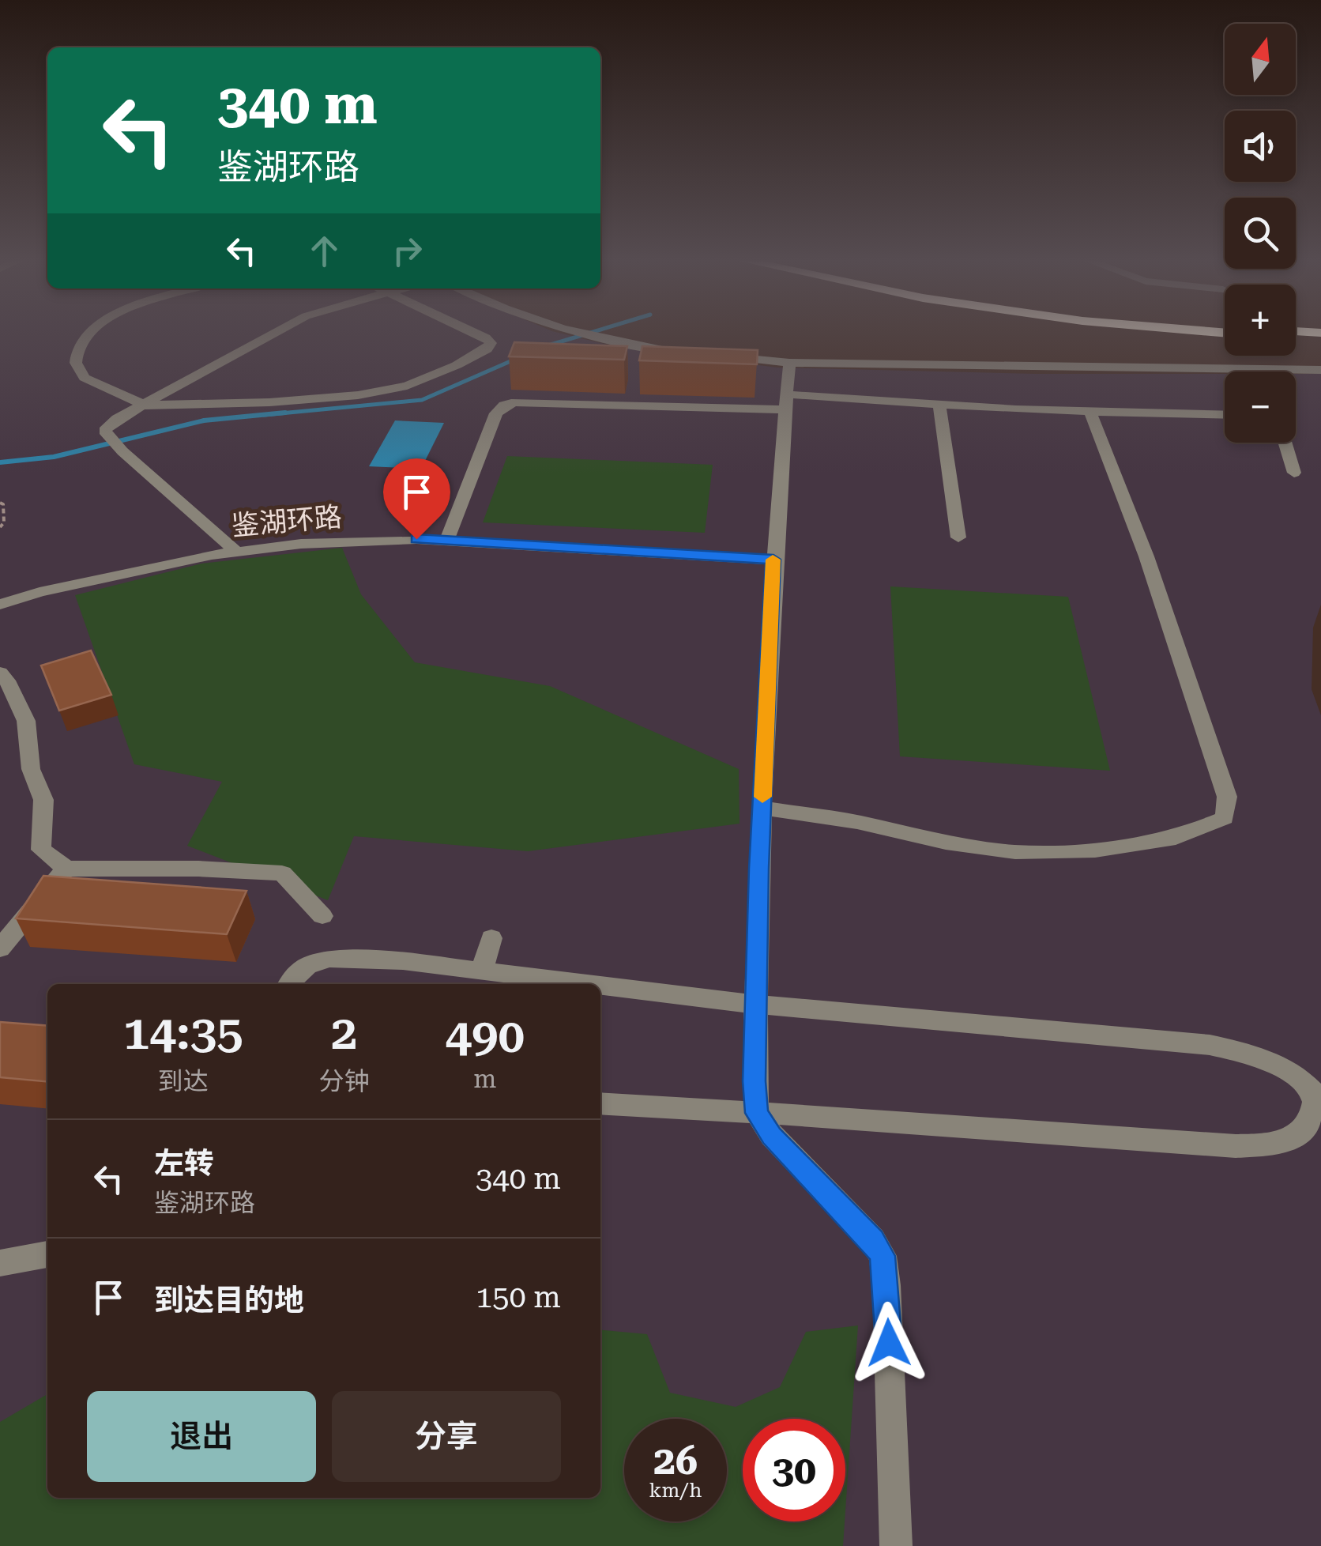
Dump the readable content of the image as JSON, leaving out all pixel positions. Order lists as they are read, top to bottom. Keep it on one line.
{"streets":{"street":["鉴湖环路"]},"north":"top","page":{"map_buttons":["+","−"],"turn":["340 m","鉴湖环路"],"eta":["14:35","到达","2","分钟","490","m"],"list":[{"name":"左转","note":"鉴湖环路","value":"340 m"},{"name":"到达目的地","value":"150 m"}],"buttons":["退出","分享"],"speed":"26 km/h","limit":"30"}}
